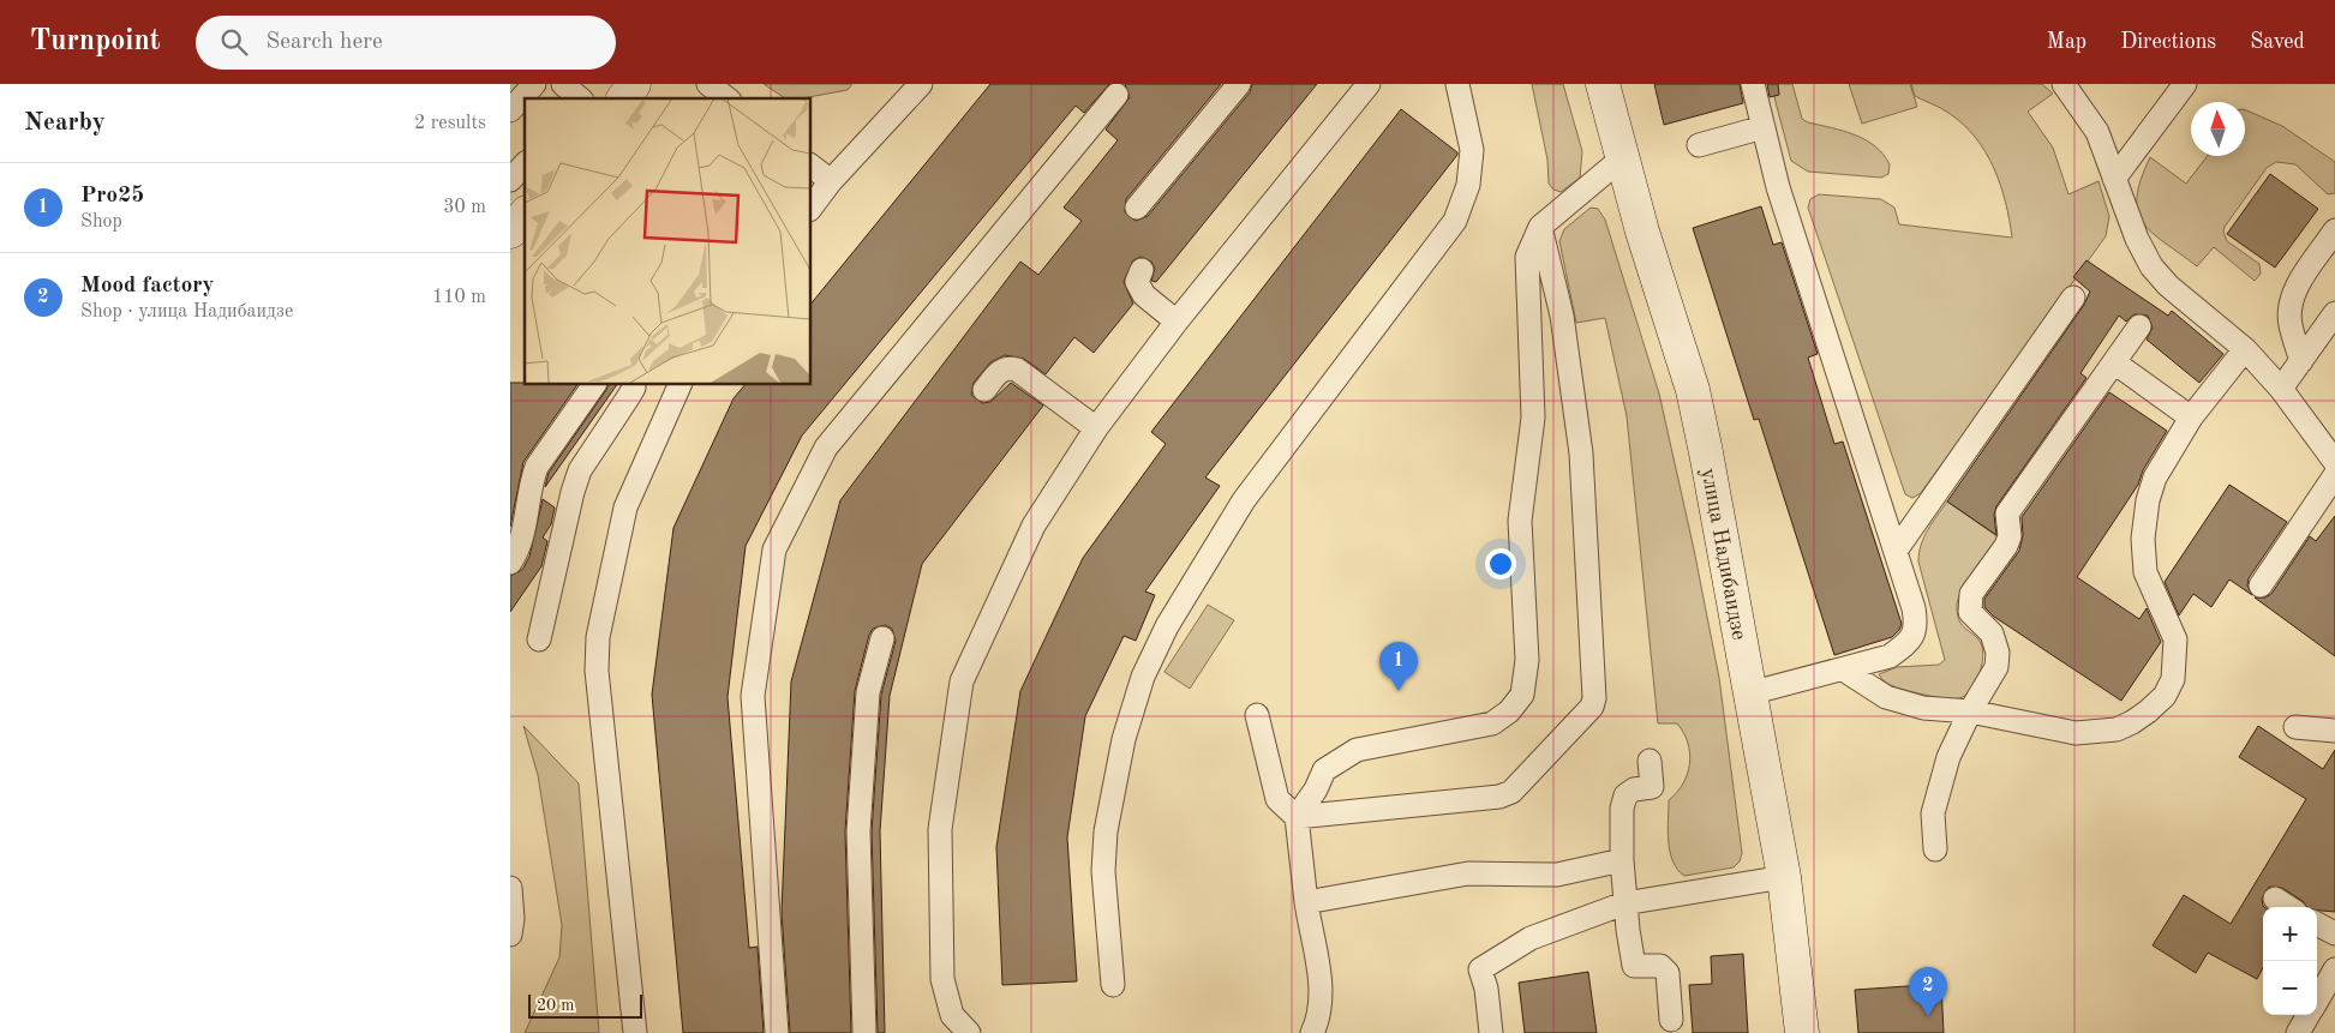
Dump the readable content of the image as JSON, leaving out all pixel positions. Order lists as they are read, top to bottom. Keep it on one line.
{"streets":{"main road":["улица Надибаидзе"]},"scale_bar":"20 m","north":"top","page":{"header":"Turnpoint","search":"Search here","nav":["Map","Directions","Saved"],"heading":["Nearby","2 results"],"list":[{"mark":"1","name":"Pro25","note":"Shop","value":"30 m"},{"mark":"2","name":"Mood factory","note":"Shop · улица Надибаидзе","value":"110 m"}],"pins":["1","2"],"map_buttons":["+","−"],"scale":"20 m"}}
